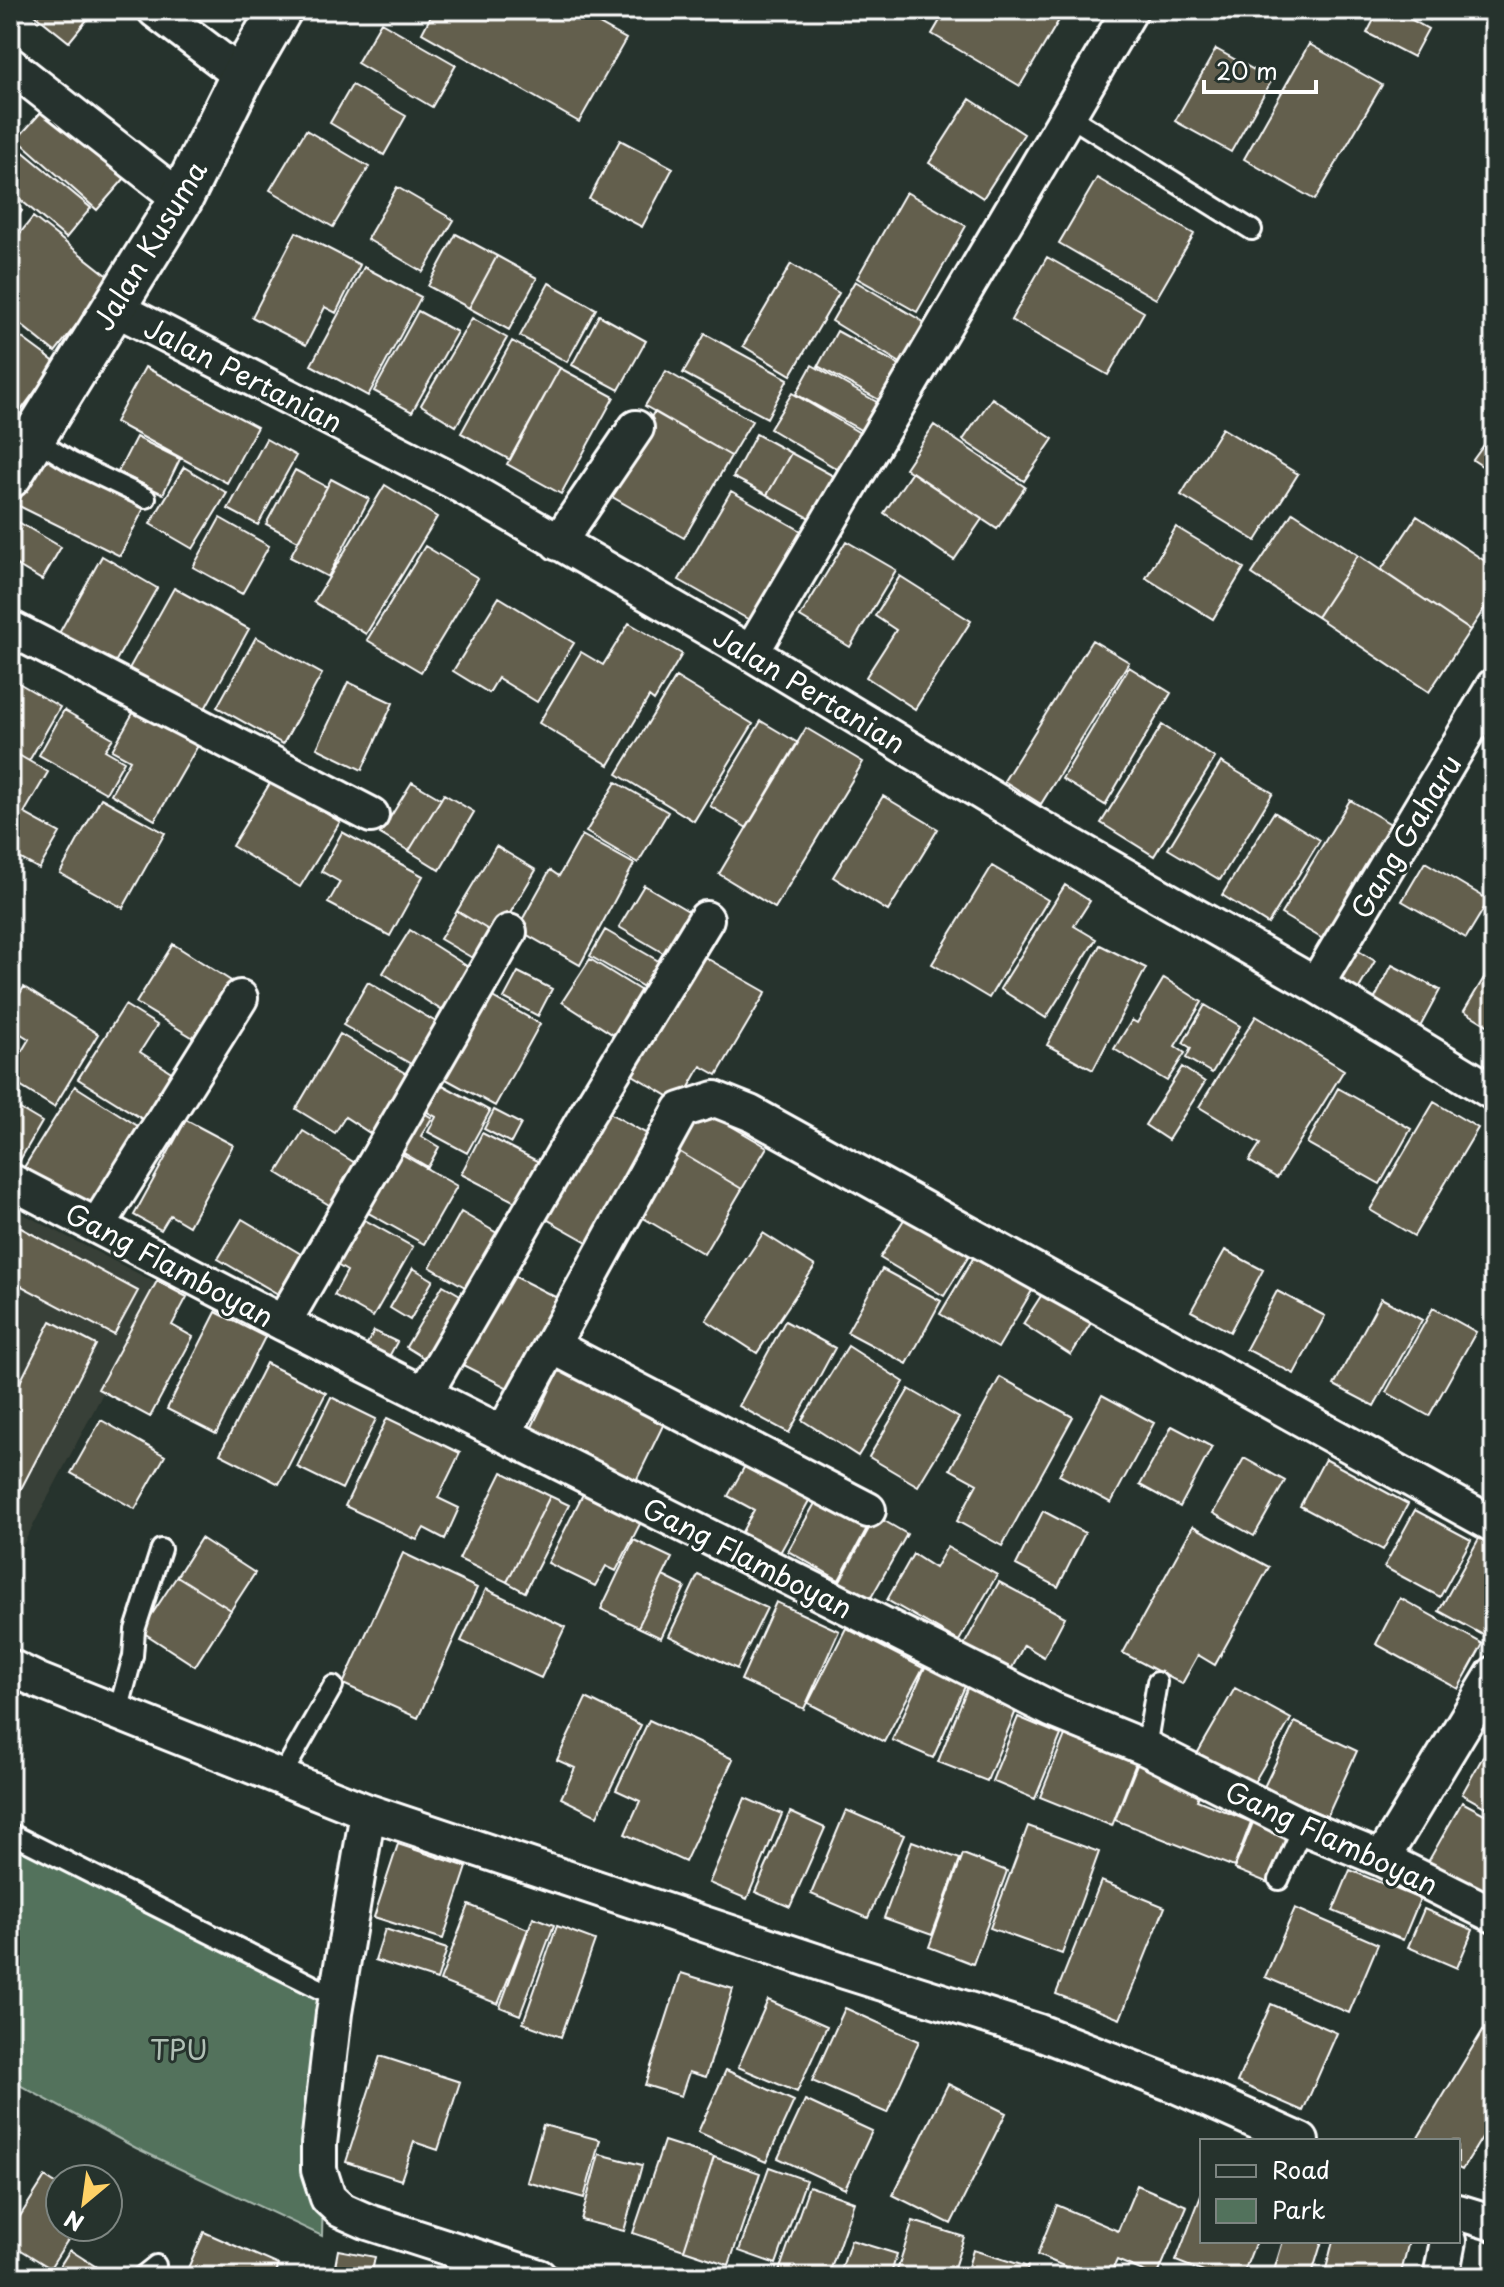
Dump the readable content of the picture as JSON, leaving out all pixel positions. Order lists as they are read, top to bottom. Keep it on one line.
{"streets":{"street":["Jalan Kusuma","Jalan Pertanian","Gang Gaharu","Gang Flamboyan"]},"crossings":[["Jalan Kusuma","Jalan Pertanian"],["Jalan Pertanian","Gang Gaharu"]],"parks":["TPU"],"legend":["Road","Park"],"scale_bar":"20 m","north":"bottom left"}
